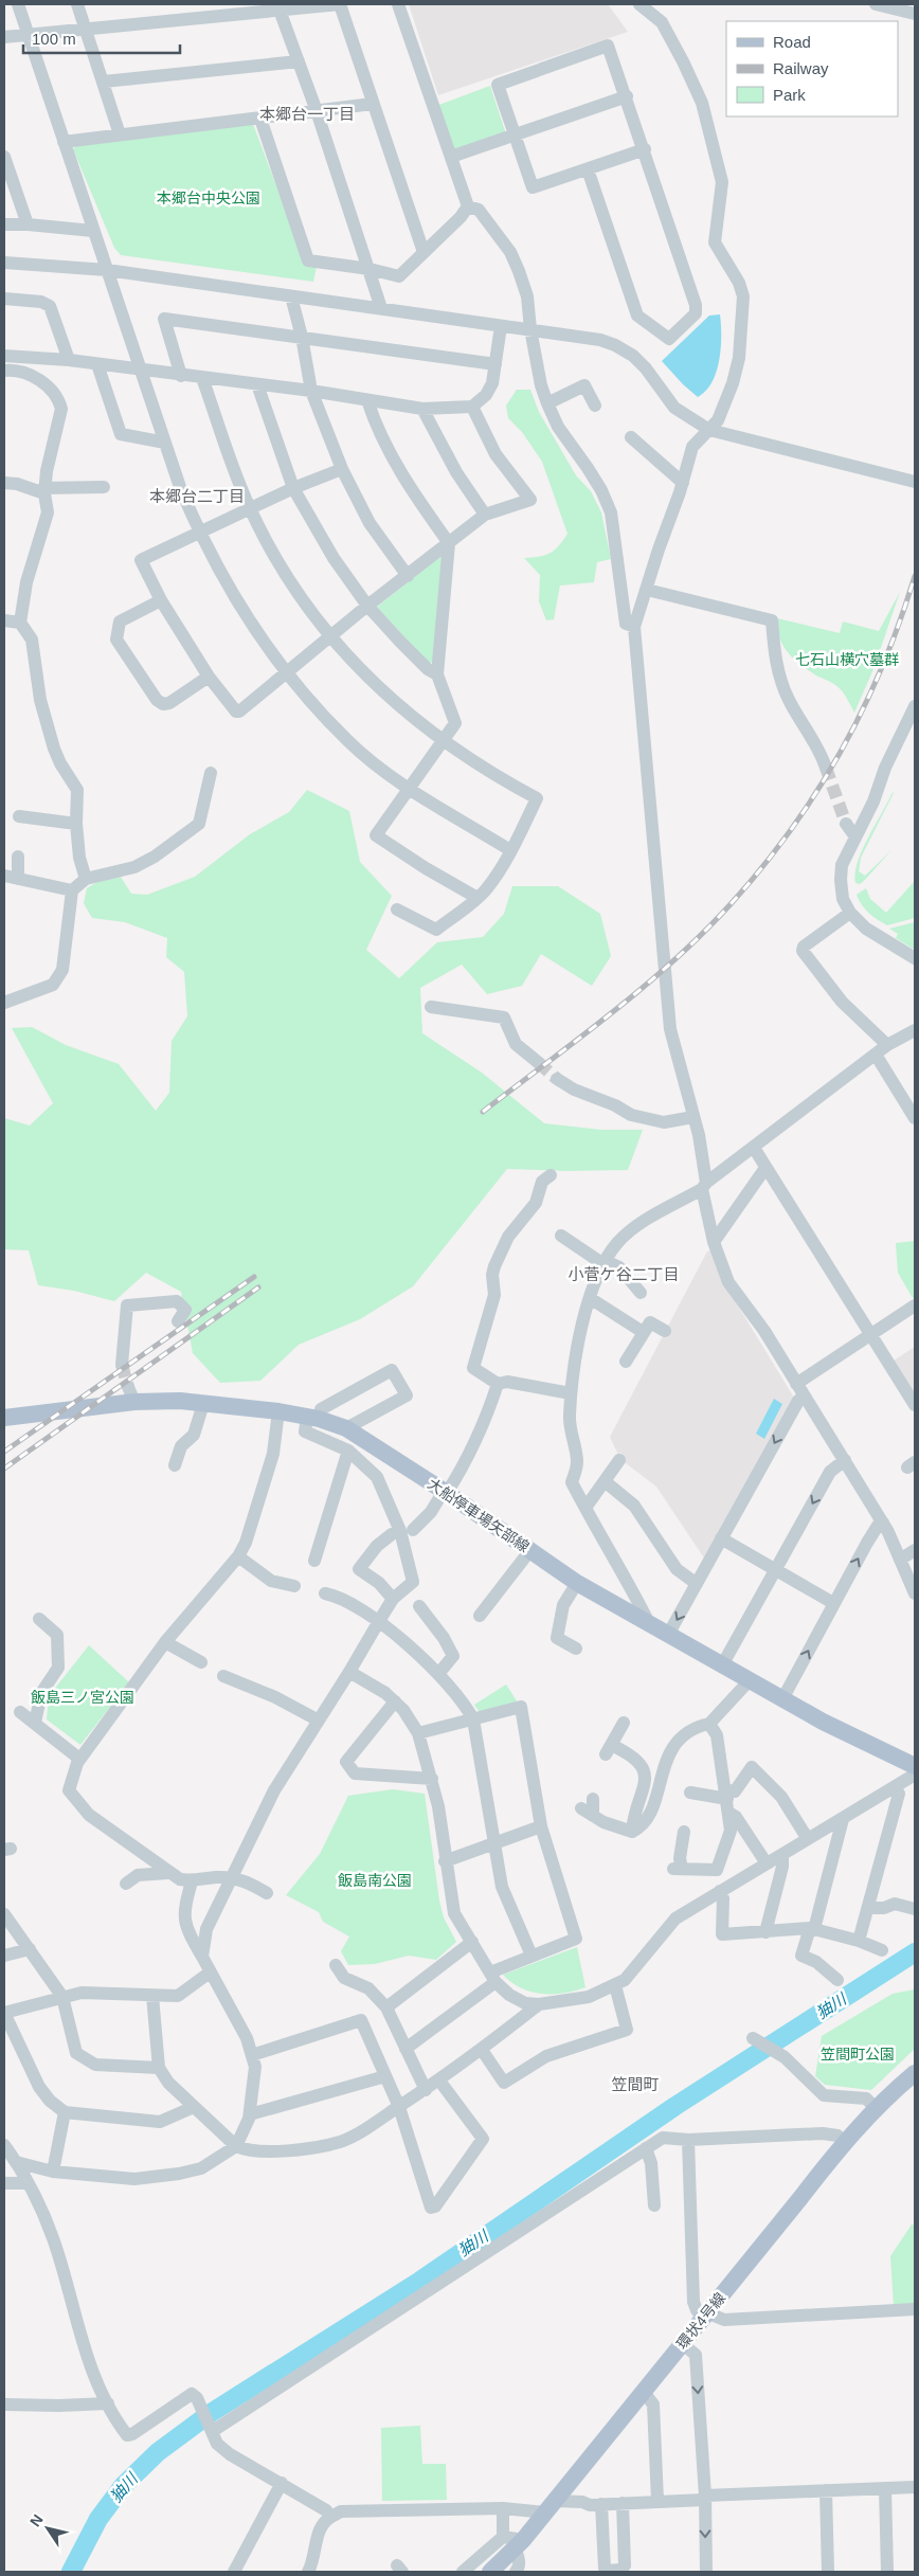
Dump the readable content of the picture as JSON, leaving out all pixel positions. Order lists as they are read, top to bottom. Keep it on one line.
{"streets":{"main road":["大船停車場矢部線","環状4号線"]},"districts":["本郷台一丁目","本郷台二丁目","小菅ケ谷二丁目","笠間町"],"water":["㹨川"],"parks":["本郷台中央公園","七石山横穴墓群","飯島三ノ宮公園","飯島南公園","笠間町公園"],"legend":["Road","Railway","Park"],"scale_bar":"100 m","north":"top left"}
